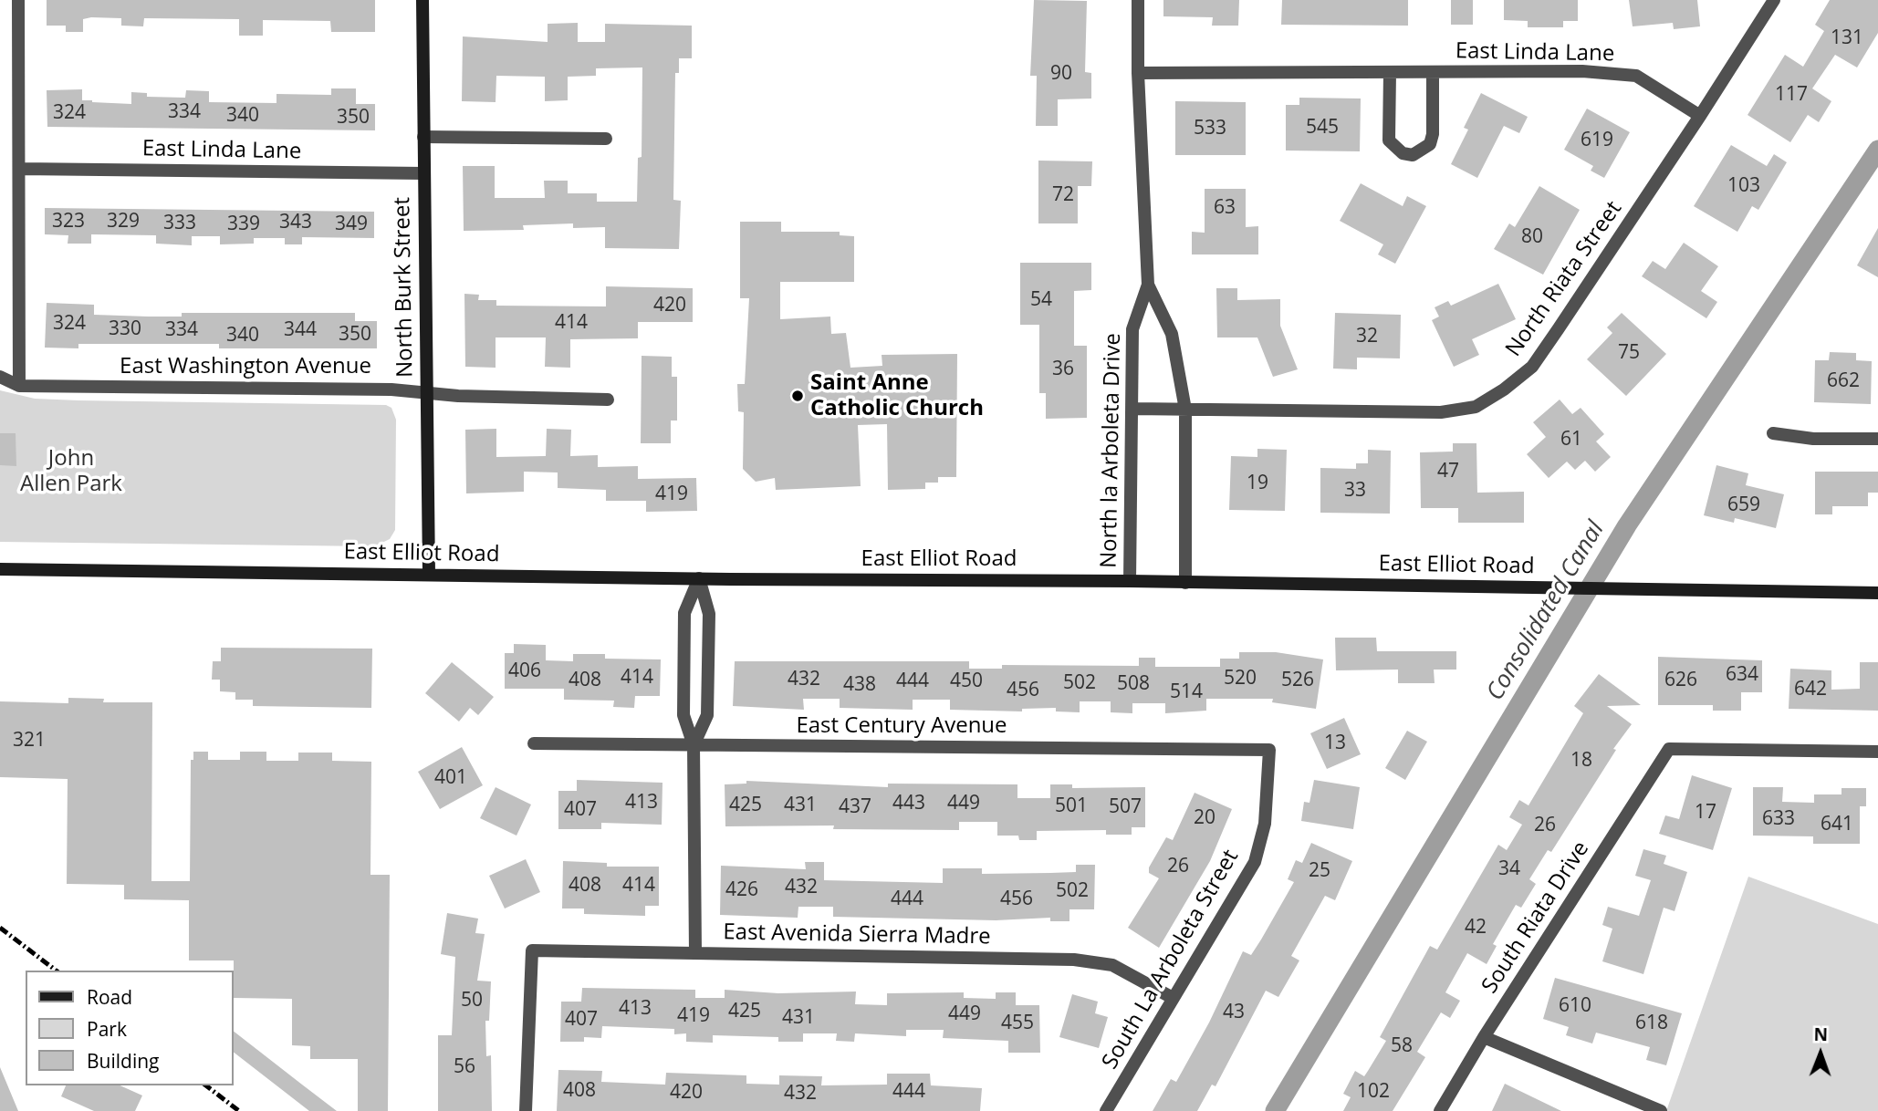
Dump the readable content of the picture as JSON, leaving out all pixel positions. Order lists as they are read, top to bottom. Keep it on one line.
{"streets":{"main road":["North Burk Street","East Elliot Road"],"street":["East Linda Lane","North Riata Street","East Washington Avenue","North la Arboleta Drive","East Century Avenue","South Riata Drive","East Avenida Sierra Madre","South La Arboleta Street"]},"crossings":[["East Linda Lane","North Riata Street"],["East Linda Lane","North Burk Street"],["East Linda Lane","North la Arboleta Drive"],["North Riata Street","North la Arboleta Drive"],["North Burk Street","East Washington Avenue"],["North Burk Street","East Elliot Road"],["North la Arboleta Drive","East Elliot Road"],["East Century Avenue","South La Arboleta Street"],["East Avenida Sierra Madre","South La Arboleta Street"]],"water":["Consolidated Canal"],"parks":["John Allen Park"],"places":["Saint Anne Catholic Church"],"house_numbers":["131","90","117","334","324","340","350","545","533","619","103","72","63","323","329","343","333","339","349","80","54","420","414","324","330","334","344","350","340","32","75","36","662","61","47","19","33","419","659","406","634","414","520","432","408","526","626","444","450","502","508","438","642","456","514","321","13","18","401","413","443","449","425","431","501","437","507","407","17","20","633","641","26","26","34","25","408","414","432","426","502","444","456","42","50","610","413","425","43","449","419","431","407","455","618","58","56","408","444","102","420","432"],"legend":["Road","Park","Building"],"north":"top"}
